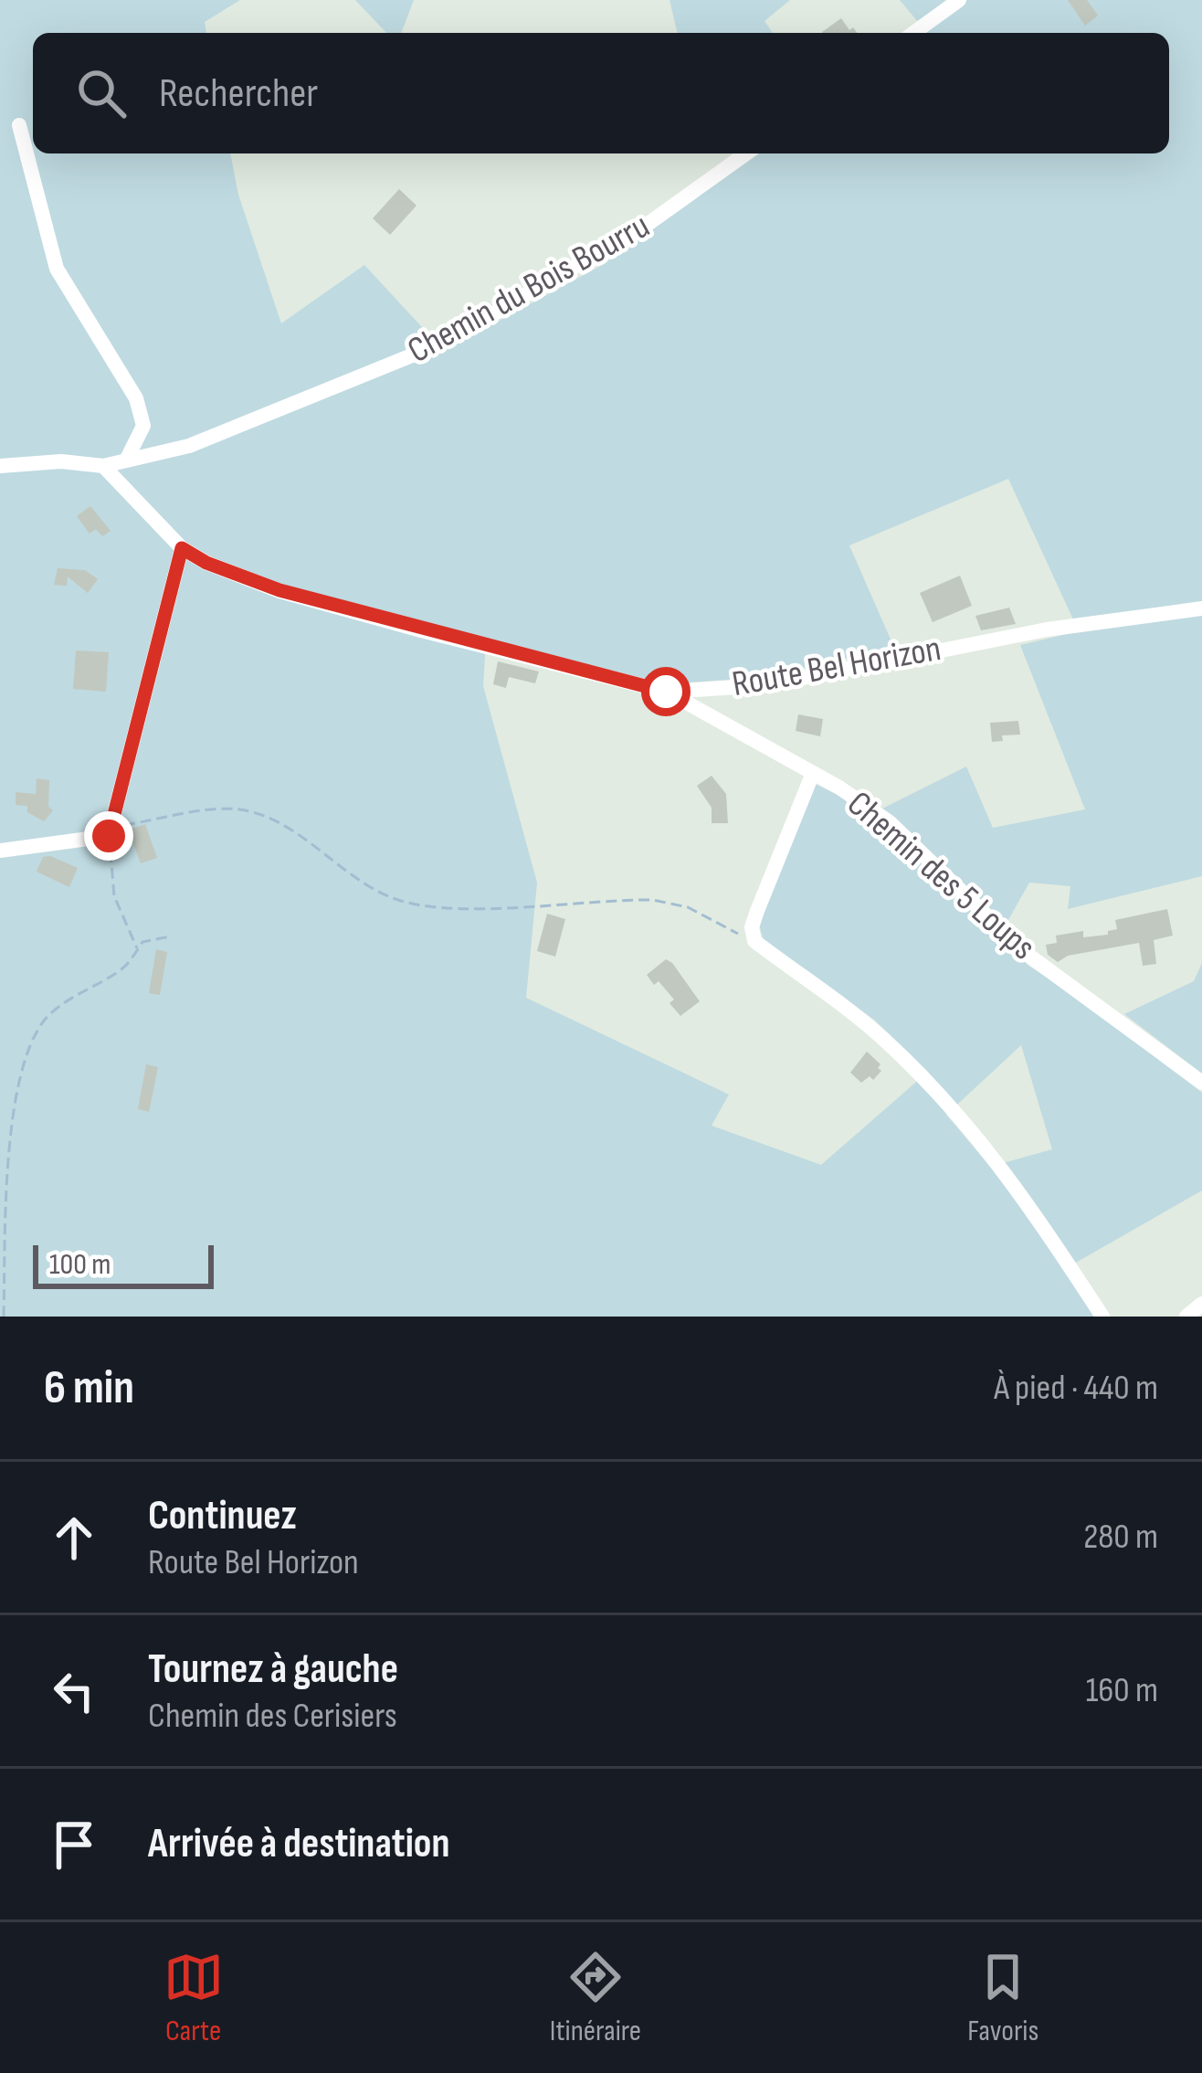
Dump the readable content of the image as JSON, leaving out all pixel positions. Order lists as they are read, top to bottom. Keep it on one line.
{"streets":{"street":["Chemin du Bois Bourru","Route Bel Horizon","Chemin des 5 Loups"]},"crossings":[["Chemin du Bois Bourru","Route Bel Horizon"],["Route Bel Horizon","Chemin des 5 Loups"]],"scale_bar":"100 m","page":{"search":"Rechercher","scale":"100 m","heading":["6 min","À pied · 440 m"],"list":[["Continuez","Route Bel Horizon","280 m"],["Tournez à gauche","Chemin des Cerisiers","160 m"],"Arrivée à destination"],"nav":["Carte","Itinéraire","Favoris"]}}
